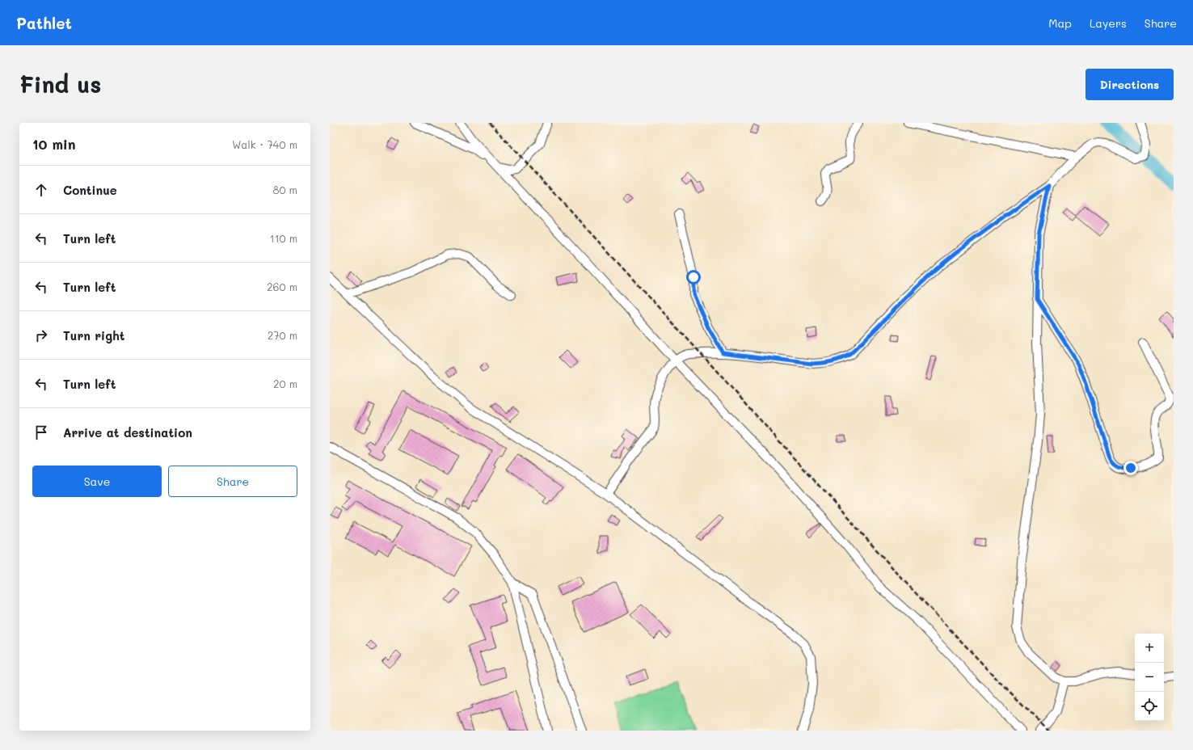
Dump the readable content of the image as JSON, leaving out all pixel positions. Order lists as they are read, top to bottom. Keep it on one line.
{"page":{"header":"Pathlet","nav":["Map","Layers","Share"],"buttons":["Directions",["Save","Share"]],"title":"Find us","heading":["10 min","Walk · 740 m"],"list":[["Continue","80 m"],["Turn left","110 m"],["Turn left","260 m"],["Turn right","270 m"],["Turn left","20 m"],"Arrive at destination"],"map_buttons":["+","−"]}}
